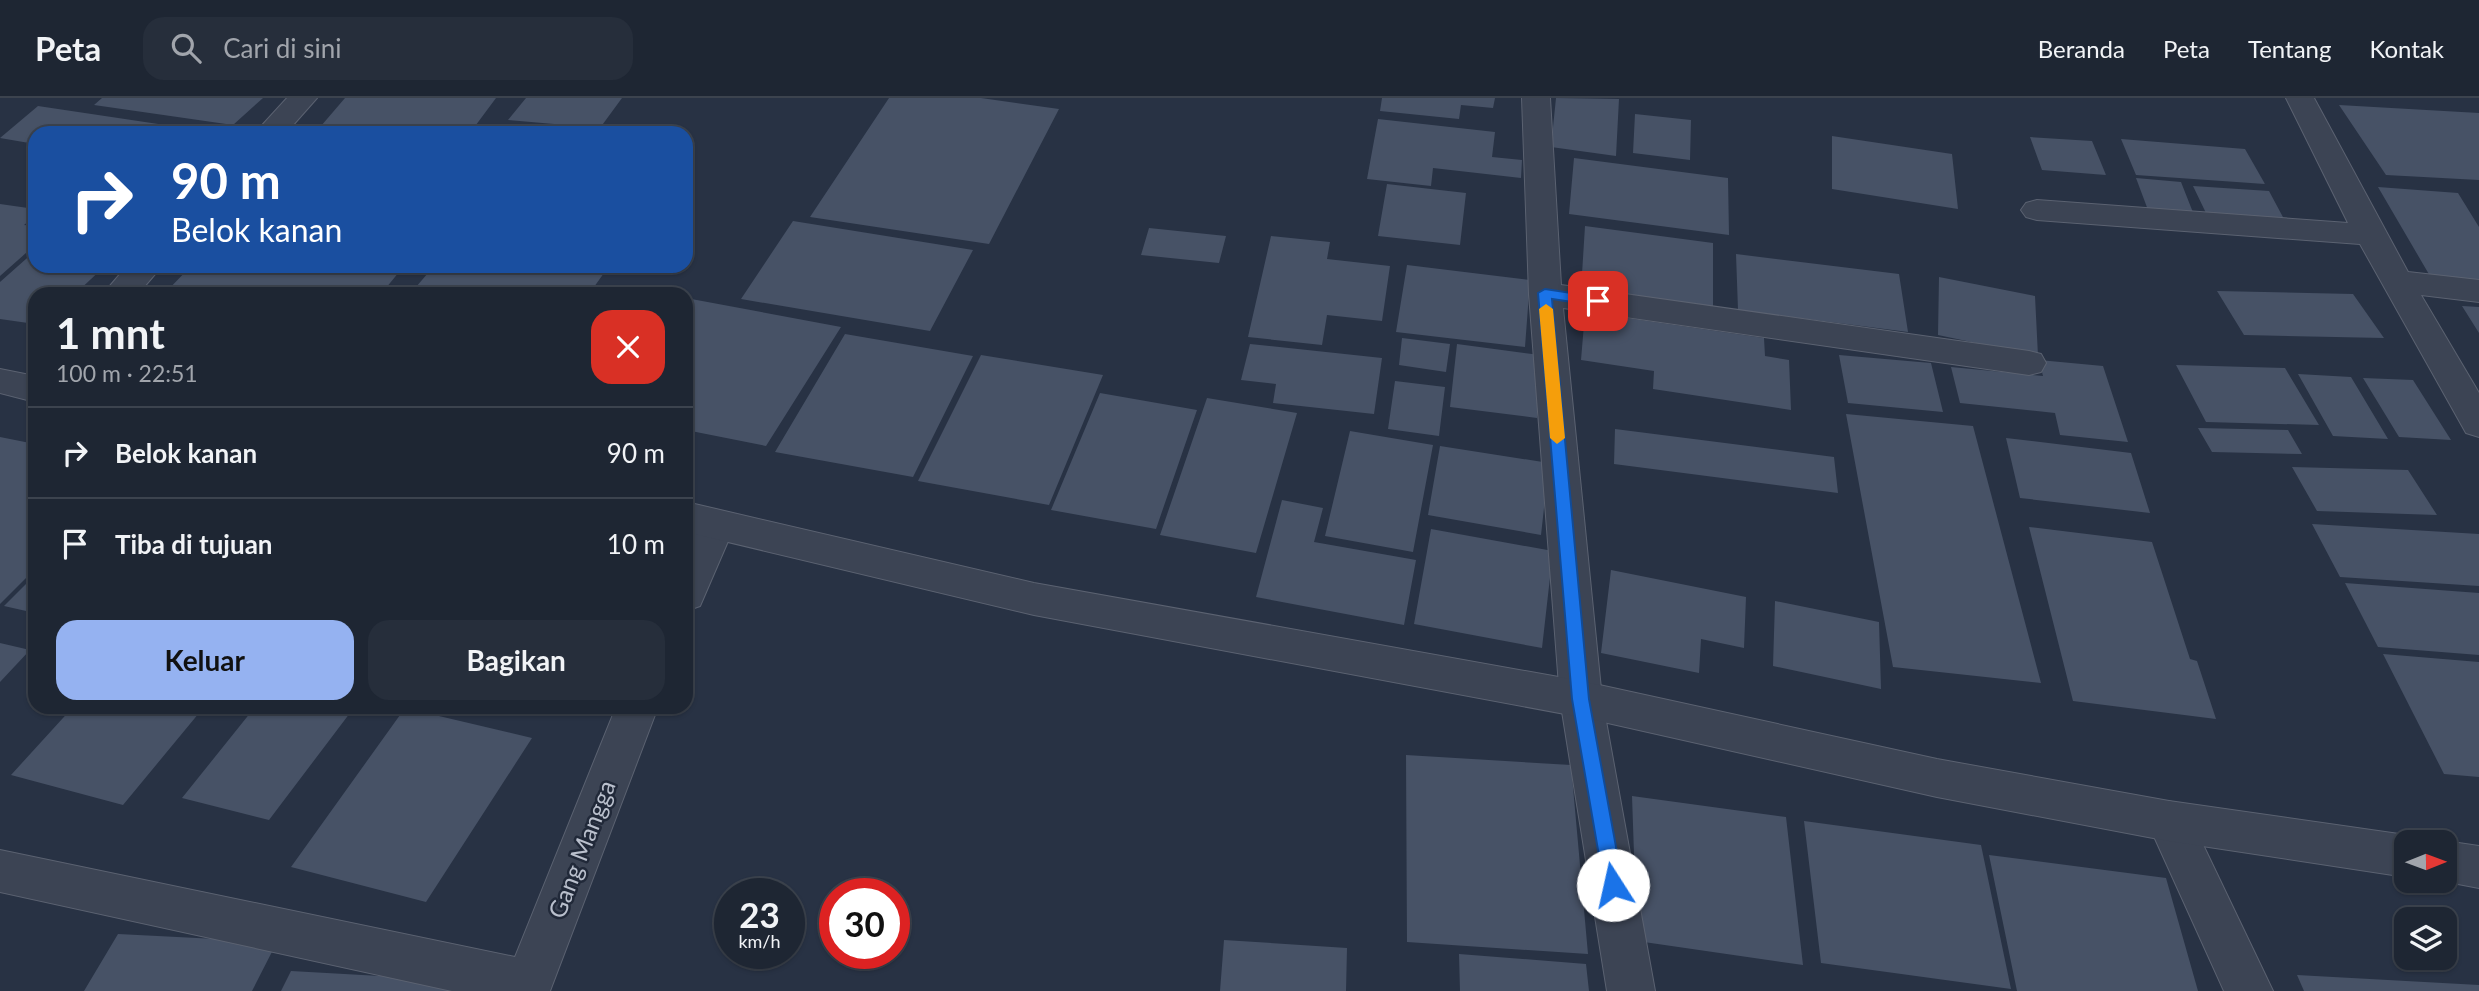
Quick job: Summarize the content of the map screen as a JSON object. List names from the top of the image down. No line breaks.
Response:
{"streets":{"street":["Gang Mangga"]},"north":"right","page":{"header":"Peta","search":"Cari di sini","nav":["Beranda","Peta","Tentang","Kontak"],"turn":["90 m","Belok kanan"],"heading":["1 mnt","100 m · 22:51"],"list":[{"name":"Belok kanan","value":"90 m"},{"name":"Tiba di tujuan","value":"10 m"}],"buttons":["Keluar","Bagikan"],"speed":"23 km/h","limit":"30"}}
